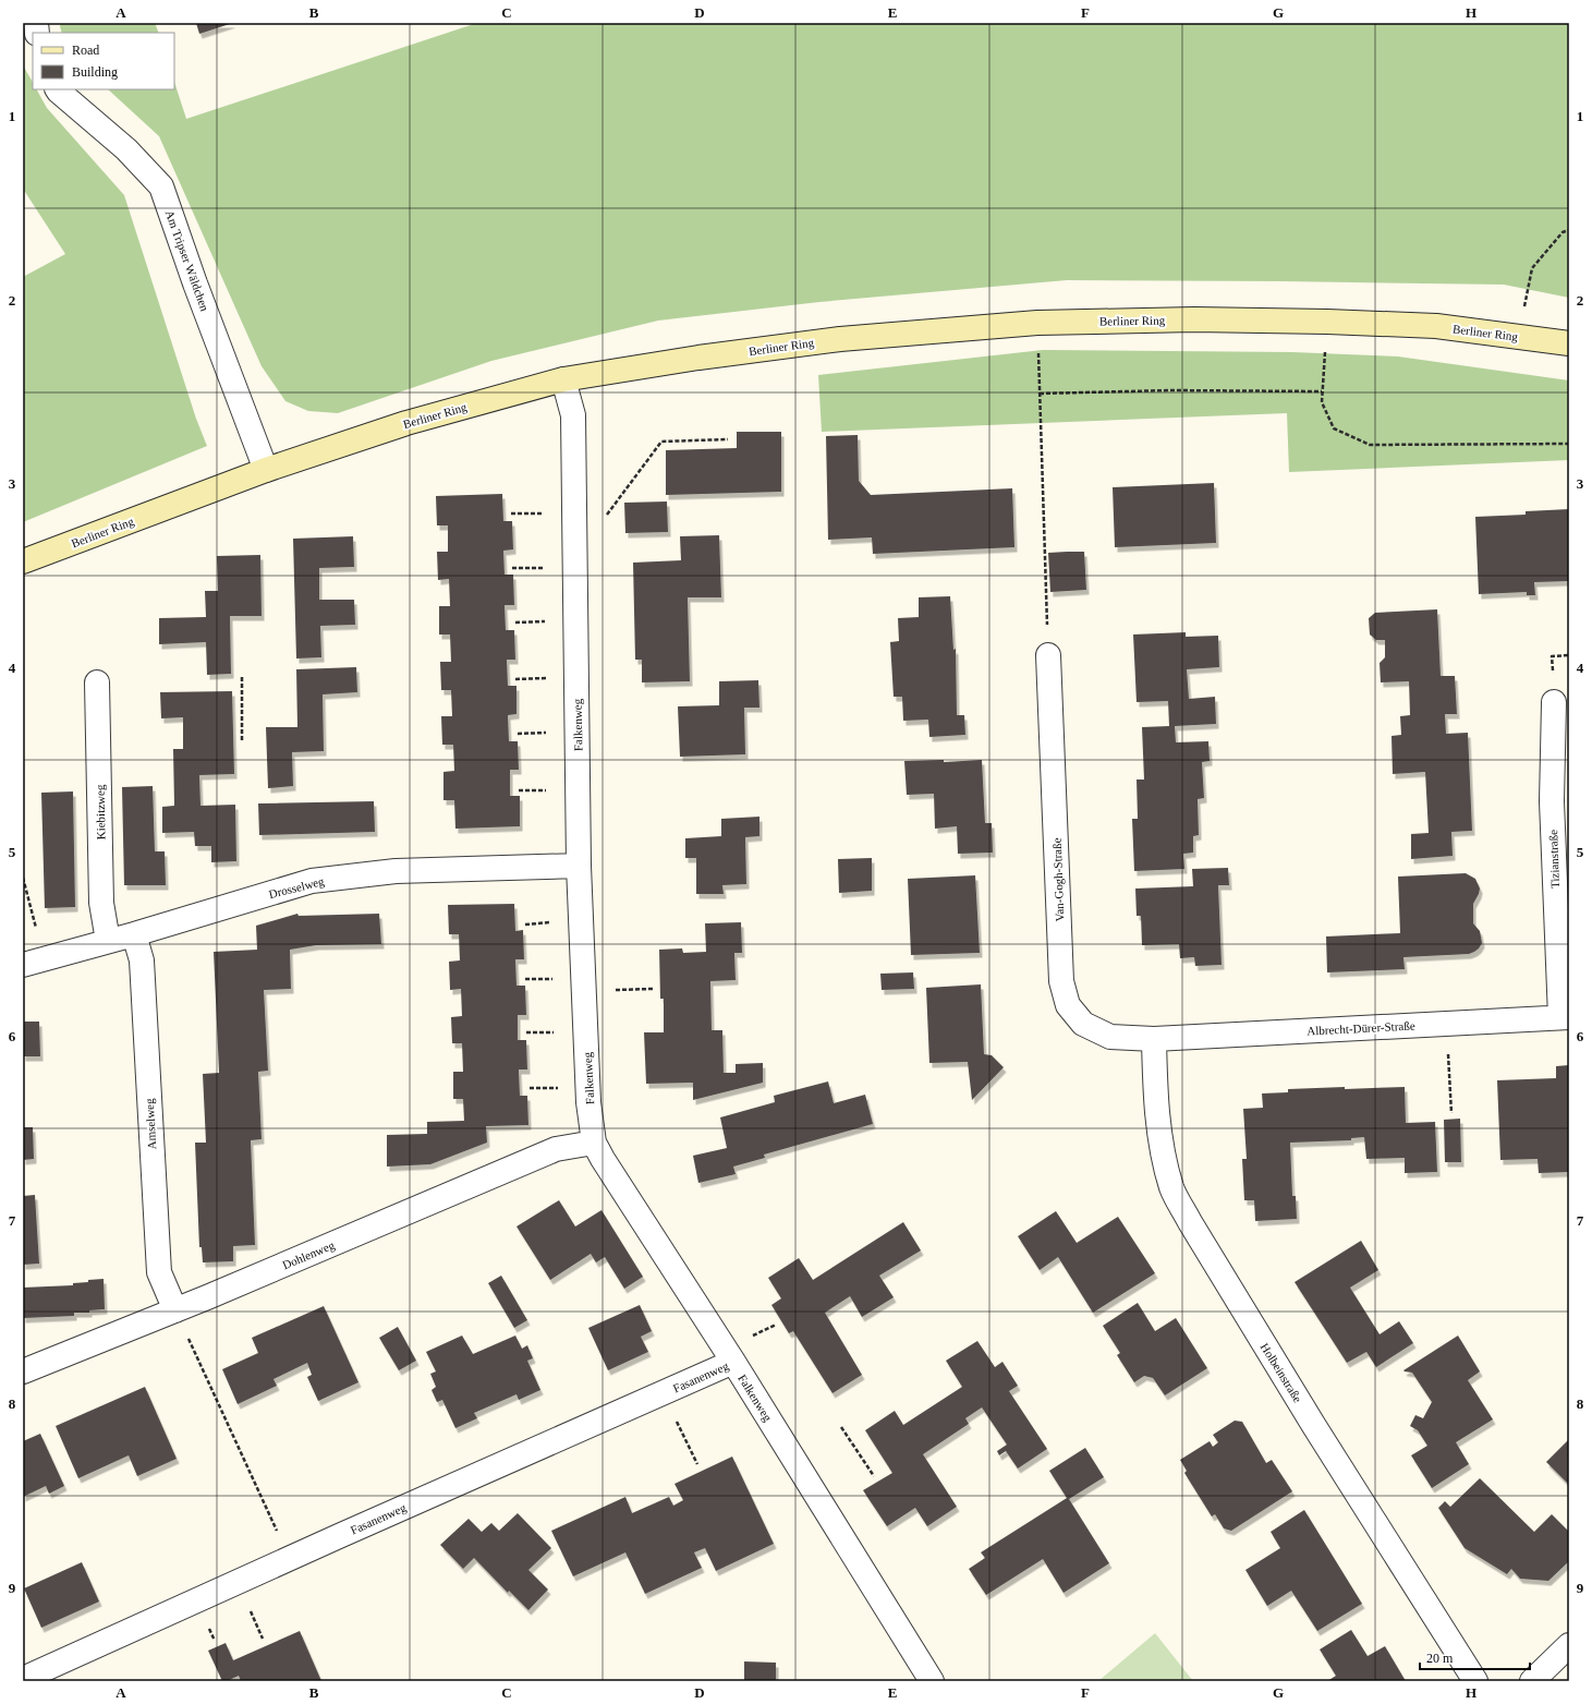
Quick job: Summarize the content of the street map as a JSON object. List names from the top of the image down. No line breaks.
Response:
{"streets":{"main road":["Berliner Ring"],"street":["Am Tripser Wäldchen","Falkenweg","Kiebitzweg","Tizianstraße","Van-Gogh-Straße","Drosselweg","Albrecht-Dürer-Straße","Amselweg","Dohlenweg","Holbeinstraße","Fasanenweg"]},"crossings":[["Am Tripser Wäldchen","Berliner Ring"],["Berliner Ring","Falkenweg"],["Falkenweg","Drosselweg"],["Falkenweg","Dohlenweg"],["Falkenweg","Fasanenweg"],["Kiebitzweg","Drosselweg"],["Tizianstraße","Albrecht-Dürer-Straße"],["Van-Gogh-Straße","Albrecht-Dürer-Straße"],["Van-Gogh-Straße","Holbeinstraße"],["Drosselweg","Amselweg"],["Albrecht-Dürer-Straße","Holbeinstraße"],["Amselweg","Dohlenweg"]],"legend":["Road","Building"],"scale_bar":"20 m","grid":{"columns":["A","B","C","D","E","F","G","H"],"rows":["1","2","3","4","5","6","7","8","9"]}}
